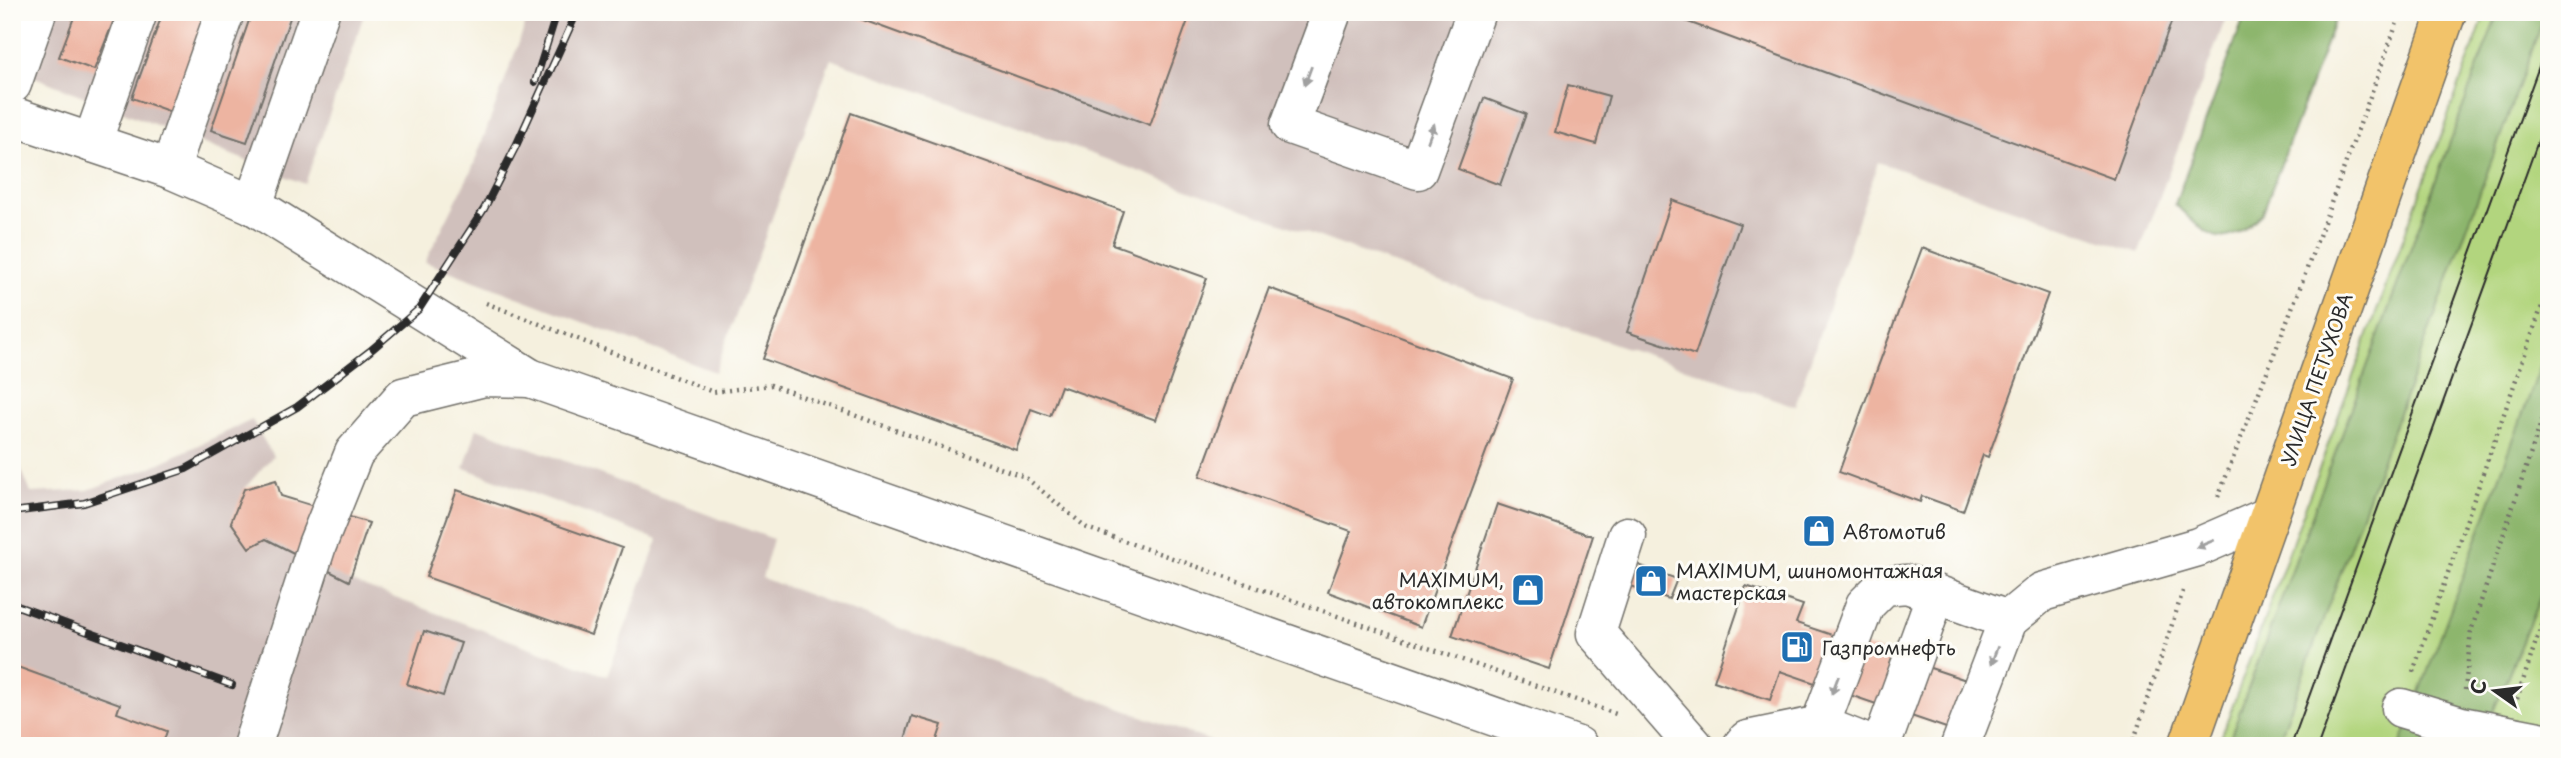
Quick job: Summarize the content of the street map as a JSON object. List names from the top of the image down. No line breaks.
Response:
{"streets":{"highway":["УЛИЦА ПЕТУХОВА"]},"places":{"shop":["Автомотив","MAXIMUM, шиномонтажная мастерская","MAXIMUM, автокомплекс"],"fuel station":["Газпромнефть"]},"north":"left"}
